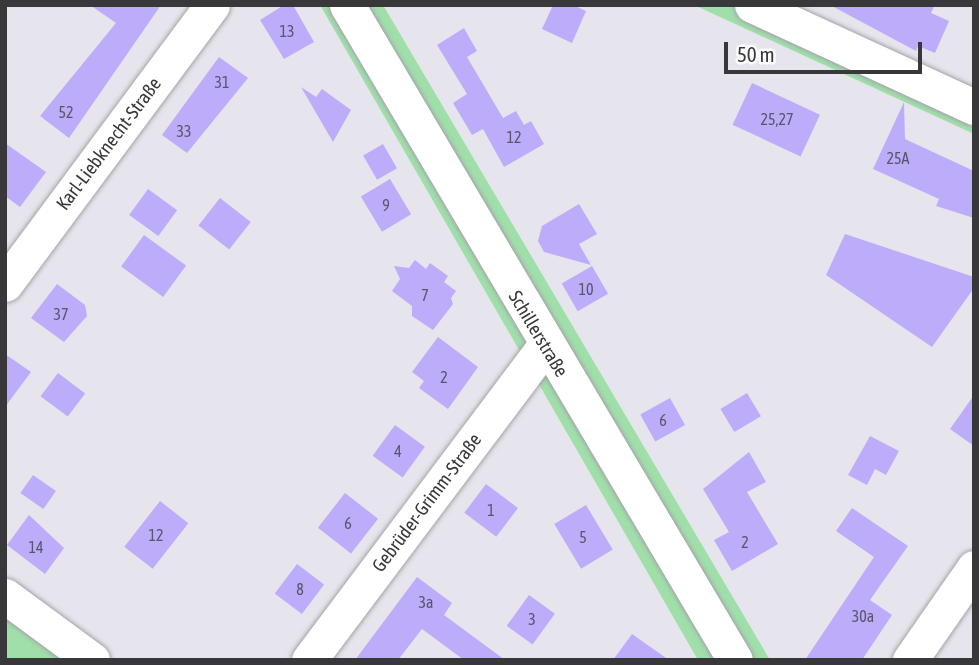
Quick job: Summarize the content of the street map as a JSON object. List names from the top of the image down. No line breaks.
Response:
{"streets":{"street":["Karl-Liebknecht-Straße","Schillerstraße","Gebrüder-Grimm-Straße"]},"crossings":[["Schillerstraße","Gebrüder-Grimm-Straße"]],"house_numbers":["13","31","52","25,27","33","12","25A","9","10","7","37","2","6","4","1","6","12","5","2","14","8","3a","30a","3"],"scale_bar":"50 m"}
